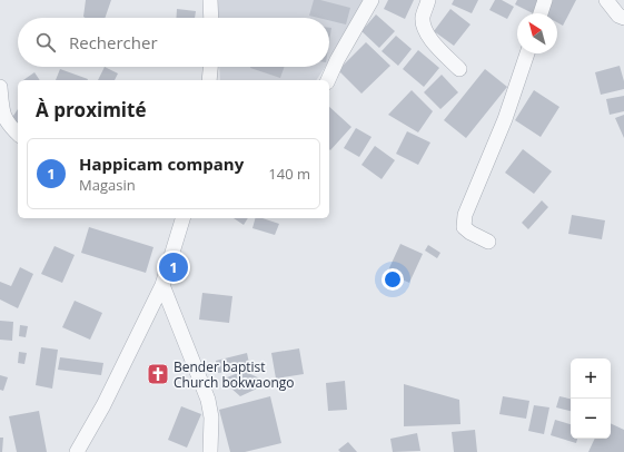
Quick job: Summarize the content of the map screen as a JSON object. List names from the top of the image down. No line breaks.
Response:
{"places":{"church":["Bender baptist Church bokwaongo"]},"north":"top left","page":{"search":"Rechercher","heading":"À proximité","list":[{"mark":"1","name":"Happicam company","note":"Magasin","value":"140 m"}],"pins":"1","map_buttons":["+","−"]}}
